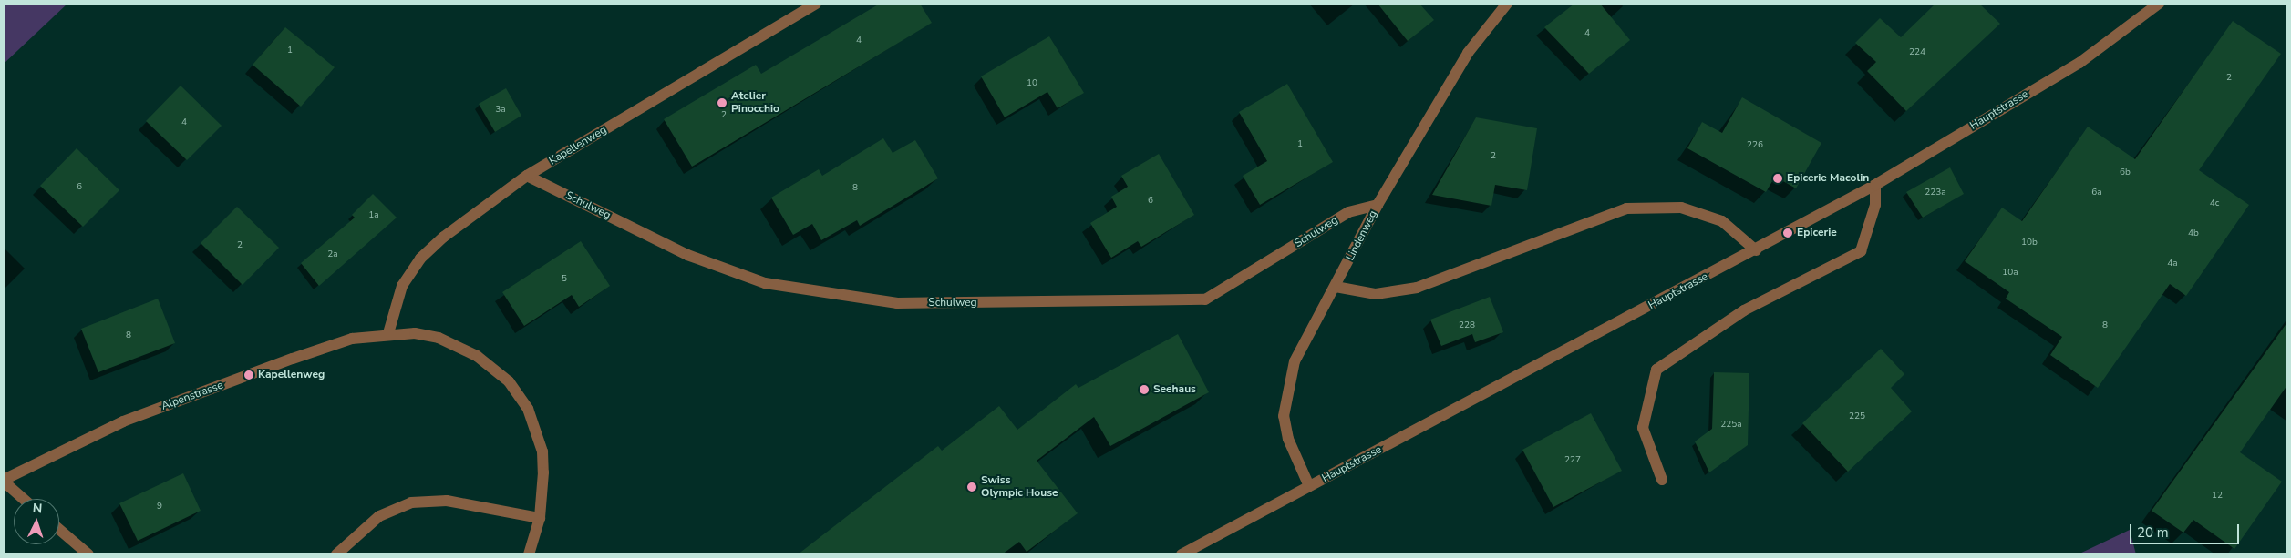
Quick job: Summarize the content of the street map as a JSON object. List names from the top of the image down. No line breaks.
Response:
{"streets":{"street":["Hauptstrasse","Kapellenweg","Schulweg","Lindenweg","Alpenstrasse"]},"crossings":[["Hauptstrasse","Lindenweg"],["Kapellenweg","Schulweg"],["Kapellenweg","Alpenstrasse"],["Schulweg","Lindenweg"]],"places":["Atelier Pinocchio","Epicerie Macolin","Epicerie","Kapellenweg","Seehaus","Swiss Olympic House"],"house_numbers":["4","4","1","224","2","10","3a","2","4","1","226","2","6b","6","8","223a","6a","6","4c","1a","4b","10b","2","2a","4a","10a","5","228","8","8","225","225a","227","12","9"],"scale_bar":"20 m","north":"top"}
